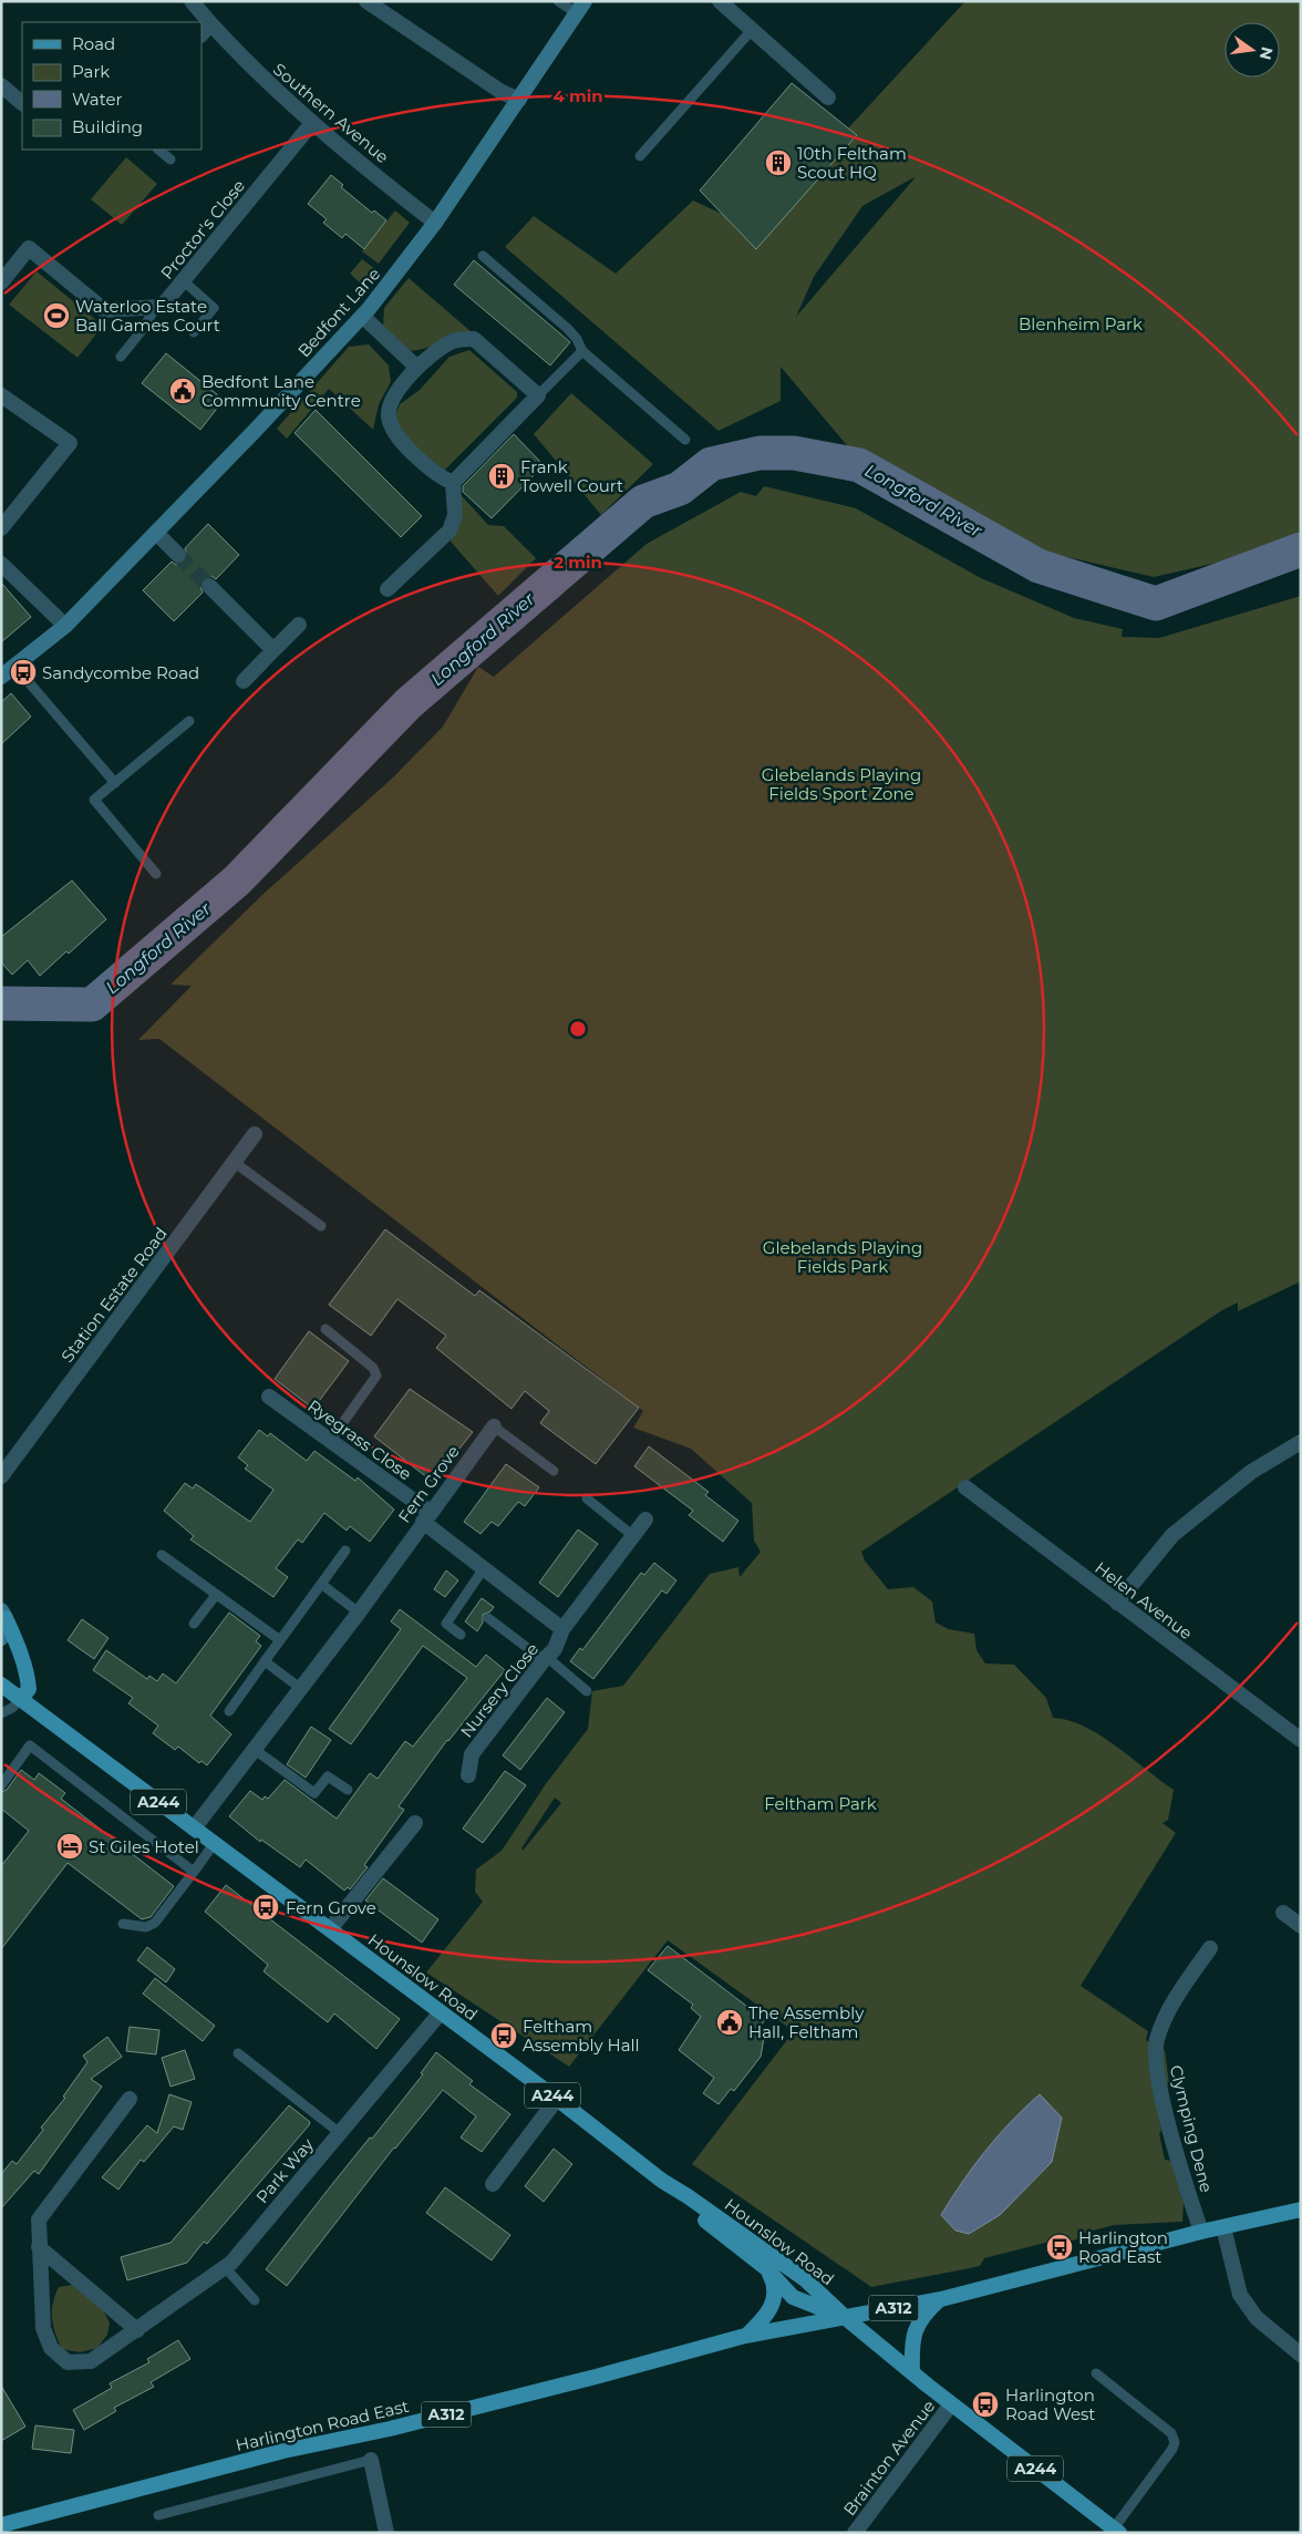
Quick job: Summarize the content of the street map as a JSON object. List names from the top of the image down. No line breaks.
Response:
{"streets":{"main road":["Bedfont Lane","A244","Hounslow Road","A312","Harlington Road East"],"street":["Southern Avenue","Proctor's Close","Station Estate Road","Ryegrass Close","Fern Grove","Helen Avenue","Nursery Close","Clymping Dene","Park Way","Brainton Avenue"]},"crossings":[["Southern Avenue","Proctor's Close"],["Southern Avenue","Bedfont Lane"],["Ryegrass Close","Fern Grove"],["Fern Grove","Hounslow Road"],["Hounslow Road","Park Way"],["Hounslow Road","A312"],["Hounslow Road","Harlington Road East"],["Hounslow Road","Brainton Avenue"],["Clymping Dene","A312"],["A312","Harlington Road East"]],"water":["Longford River"],"parks":["Blenheim Park","Glebelands Playing Fields Sport Zone","Glebelands Playing Fields Park","Feltham Park"],"places":{"building":["10th Feltham Scout HQ","Frank Towell Court"],"sports":["Waterloo Estate Ball Games Court"],"public building":["Bedfont Lane Community Centre","The Assembly Hall, Feltham"],"bus stop":["Sandycombe Road","Fern Grove","Feltham Assembly Hall","Harlington Road East","Harlington Road West"],"hotel":["St Giles Hotel"]},"legend":["Road","Park","Water","Building"],"north":"right","rings":["4 min","2 min"]}
